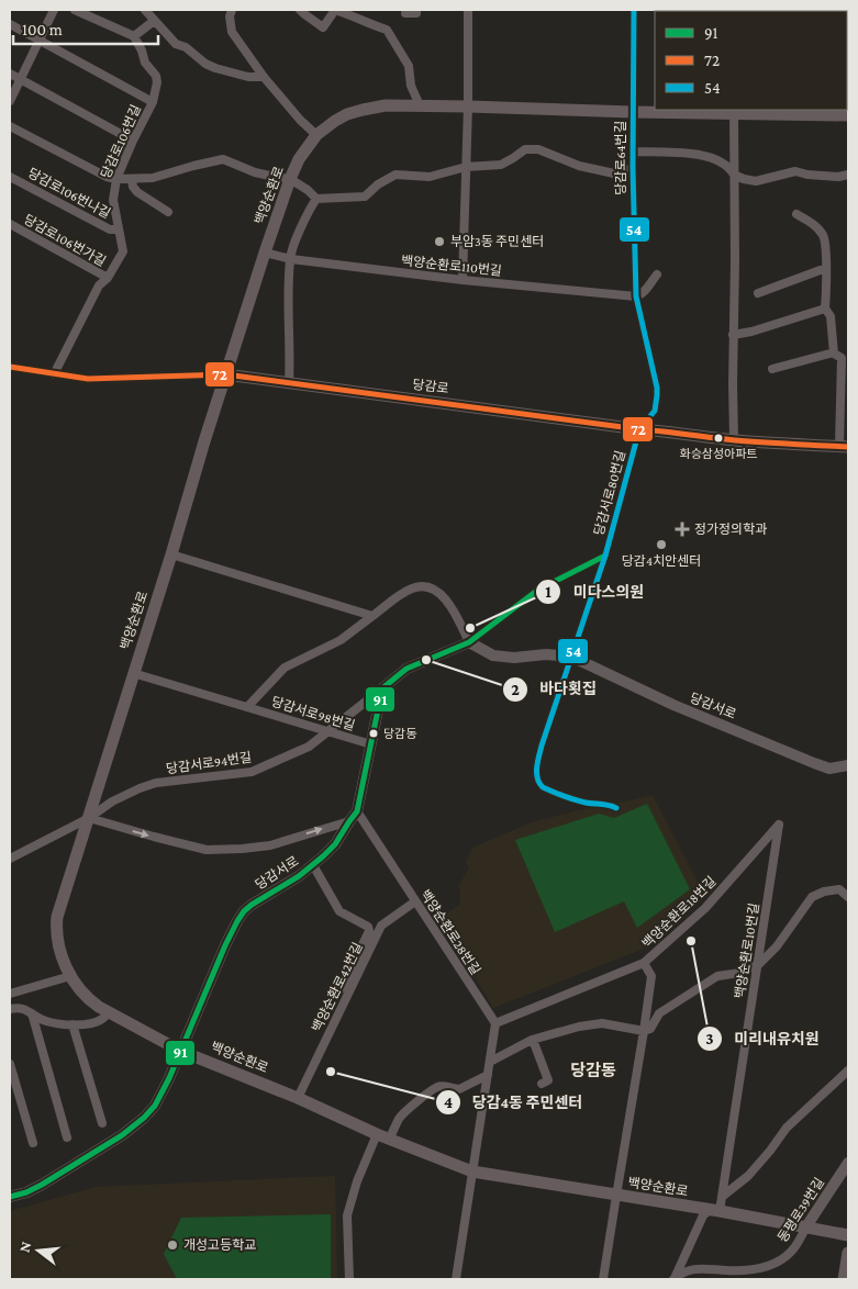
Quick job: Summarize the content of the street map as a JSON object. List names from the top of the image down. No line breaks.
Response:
{"streets":{"main road":["백양순환로","당감로"],"street":["당감로106번길","당감로64번길","당감로106번나길","당감로106번가길","백양순환로110번길","당감서로80번길","당감서로","당감서로98번길","당감서로94번길","백양순환로18번길","백양순환로28번길","백양순환로10번길","백양순환로42번길","동평로39번길"]},"crossings":[["당감로106번길","당감로106번나길"],["당감로106번길","당감로106번가길"],["당감로106번길","당감로"],["당감로64번길","백양순환로"],["당감로64번길","백양순환로110번길"],["당감로64번길","당감로"],["당감로64번길","당감서로80번길"],["백양순환로","백양순환로110번길"],["백양순환로","당감로"],["백양순환로","당감서로"],["백양순환로","당감서로98번길"],["백양순환로","당감서로94번길"],["백양순환로","백양순환로18번길"],["백양순환로","백양순환로10번길"],["백양순환로","백양순환로42번길"],["백양순환로","동평로39번길"],["당감로","당감서로80번길"],["당감서로80번길","당감서로"],["당감서로","당감서로98번길"],["당감서로","당감서로94번길"],["당감서로","백양순환로28번길"],["당감서로98번길","당감서로94번길"],["백양순환로18번길","백양순환로10번길"],["백양순환로28번길","백양순환로42번길"]],"districts":["당감동"],"places":{"other":["부암3동 주민센터","화승삼성아파트","당감4치안센터","미다스의원","바다횟집","당감동","미리내유치원","당감4동 주민센터","개성고등학교"],"health":["정가정의학과"]},"lines":["transit line 54","transit line 72","transit line 91"],"legend":["91","72","54"],"scale_bar":"100 m","north":"left"}
